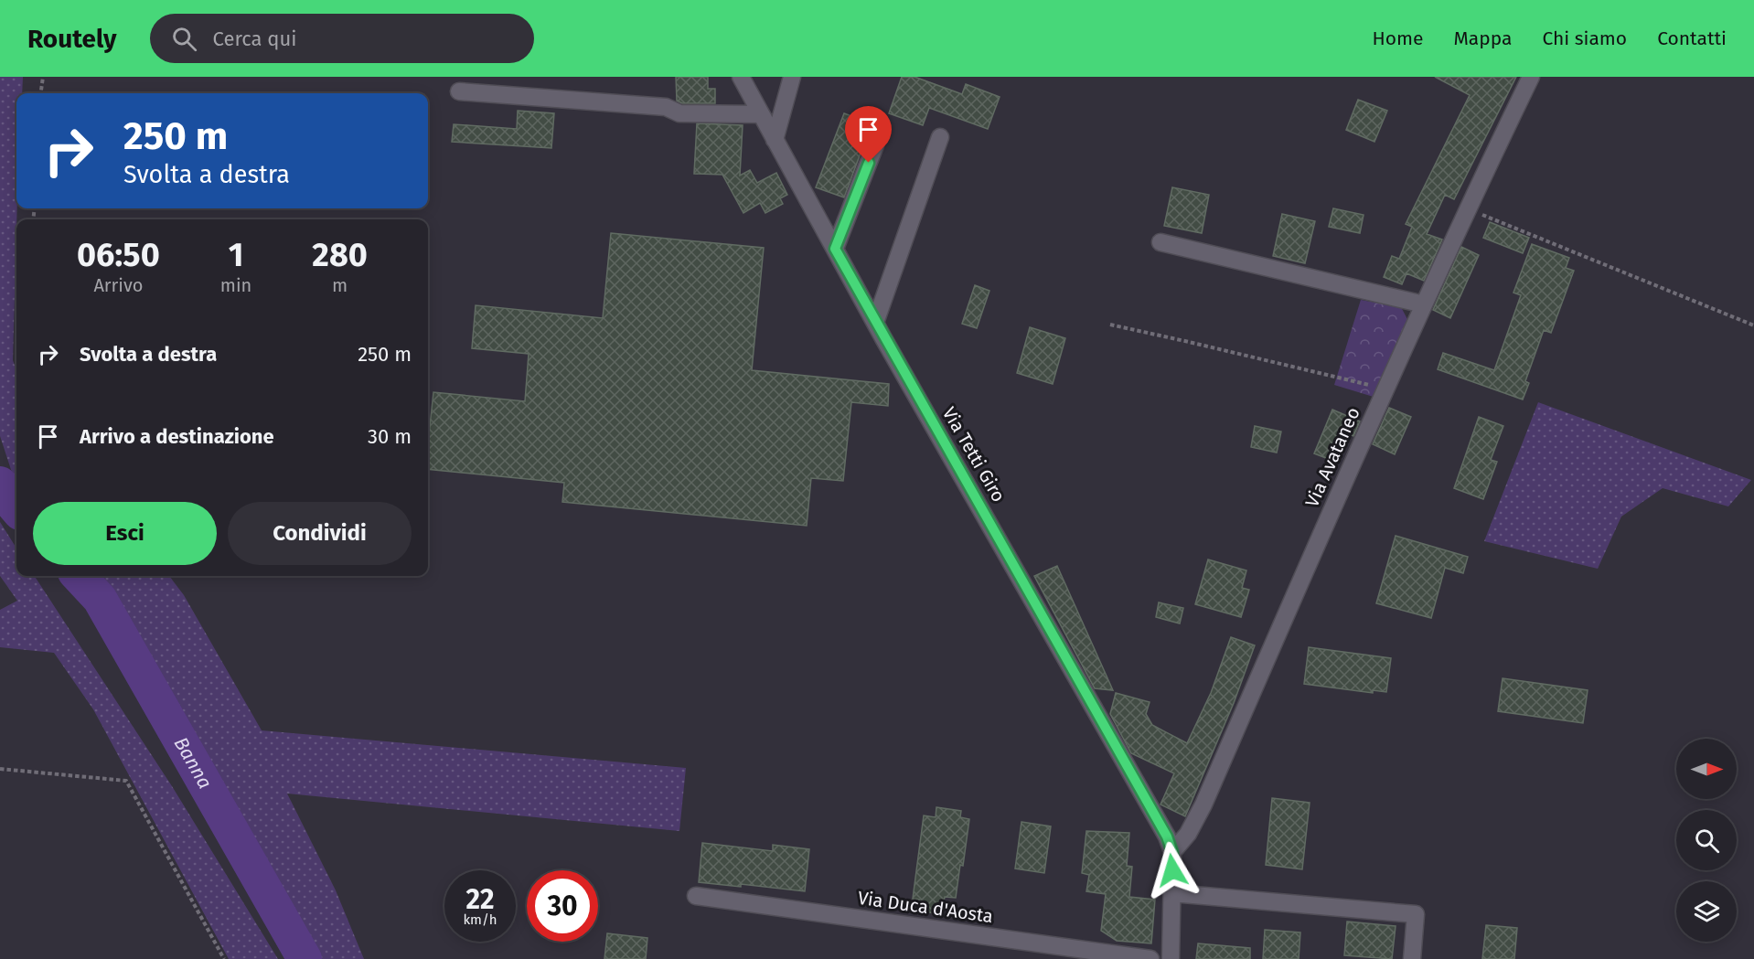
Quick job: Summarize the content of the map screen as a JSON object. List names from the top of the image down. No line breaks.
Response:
{"streets":{"street":["Via Tetti Giro","Via Avataneo","Via Duca d'Aosta"]},"crossings":[["Via Tetti Giro","Via Avataneo"]],"water":["Banna"],"north":"right","page":{"header":"Routely","search":"Cerca qui","nav":["Home","Mappa","Chi siamo","Contatti"],"turn":["250 m","Svolta a destra"],"eta":["06:50","Arrivo","1","min","280","m"],"list":[{"name":"Svolta a destra","value":"250 m"},{"name":"Arrivo a destinazione","value":"30 m"}],"buttons":["Esci","Condividi"],"speed":"22 km/h","limit":"30"}}
